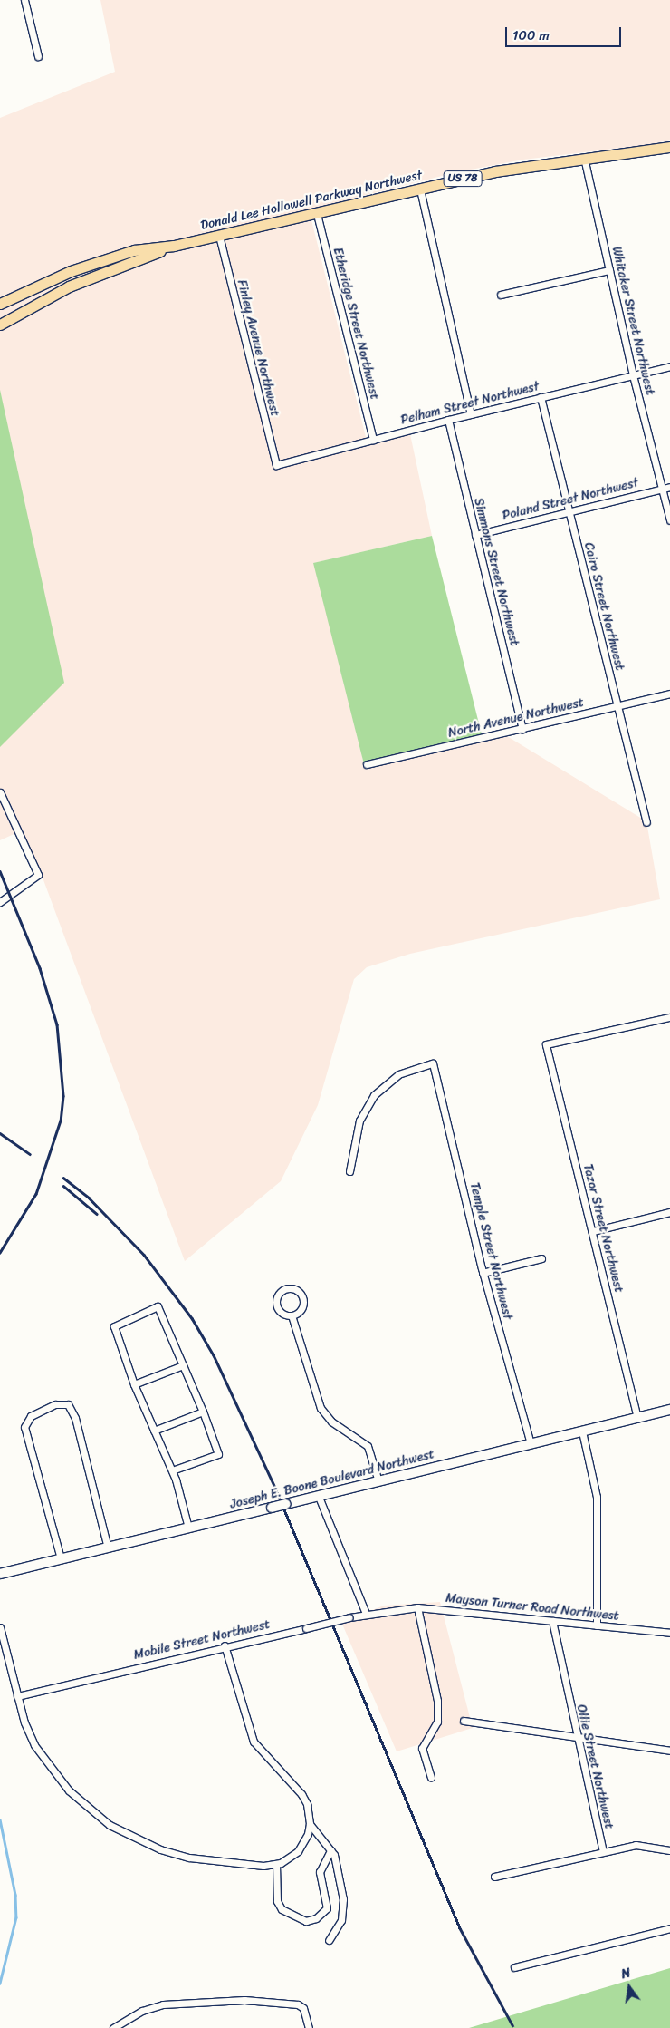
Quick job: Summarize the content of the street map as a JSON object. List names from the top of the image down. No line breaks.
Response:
{"streets":{"main road":["US 78","Donald Lee Hollowell Parkway Northwest","Joseph E. Boone Boulevard Northwest"],"street":["Whitaker Street Northwest","Etheridge Street Northwest","Finley Avenue Northwest","Pelham Street Northwest","Poland Street Northwest","Simmons Street Northwest","Cairo Street Northwest","North Avenue Northwest","Tazor Street Northwest","Temple Street Northwest","Mayson Turner Road Northwest","Mobile Street Northwest","Ollie Street Northwest"]},"crossings":[["Donald Lee Hollowell Parkway Northwest","Whitaker Street Northwest"],["Donald Lee Hollowell Parkway Northwest","Etheridge Street Northwest"],["Donald Lee Hollowell Parkway Northwest","Finley Avenue Northwest"],["Whitaker Street Northwest","Pelham Street Northwest"],["Whitaker Street Northwest","Poland Street Northwest"],["Etheridge Street Northwest","Pelham Street Northwest"],["Finley Avenue Northwest","Pelham Street Northwest"],["Pelham Street Northwest","Simmons Street Northwest"],["Pelham Street Northwest","Cairo Street Northwest"],["Poland Street Northwest","Simmons Street Northwest"],["Poland Street Northwest","Cairo Street Northwest"],["Simmons Street Northwest","North Avenue Northwest"],["Cairo Street Northwest","North Avenue Northwest"],["Tazor Street Northwest","Joseph E. Boone Boulevard Northwest"],["Temple Street Northwest","Joseph E. Boone Boulevard Northwest"],["Mayson Turner Road Northwest","Mobile Street Northwest"],["Mayson Turner Road Northwest","Ollie Street Northwest"]],"scale_bar":"100 m","north":"top"}
